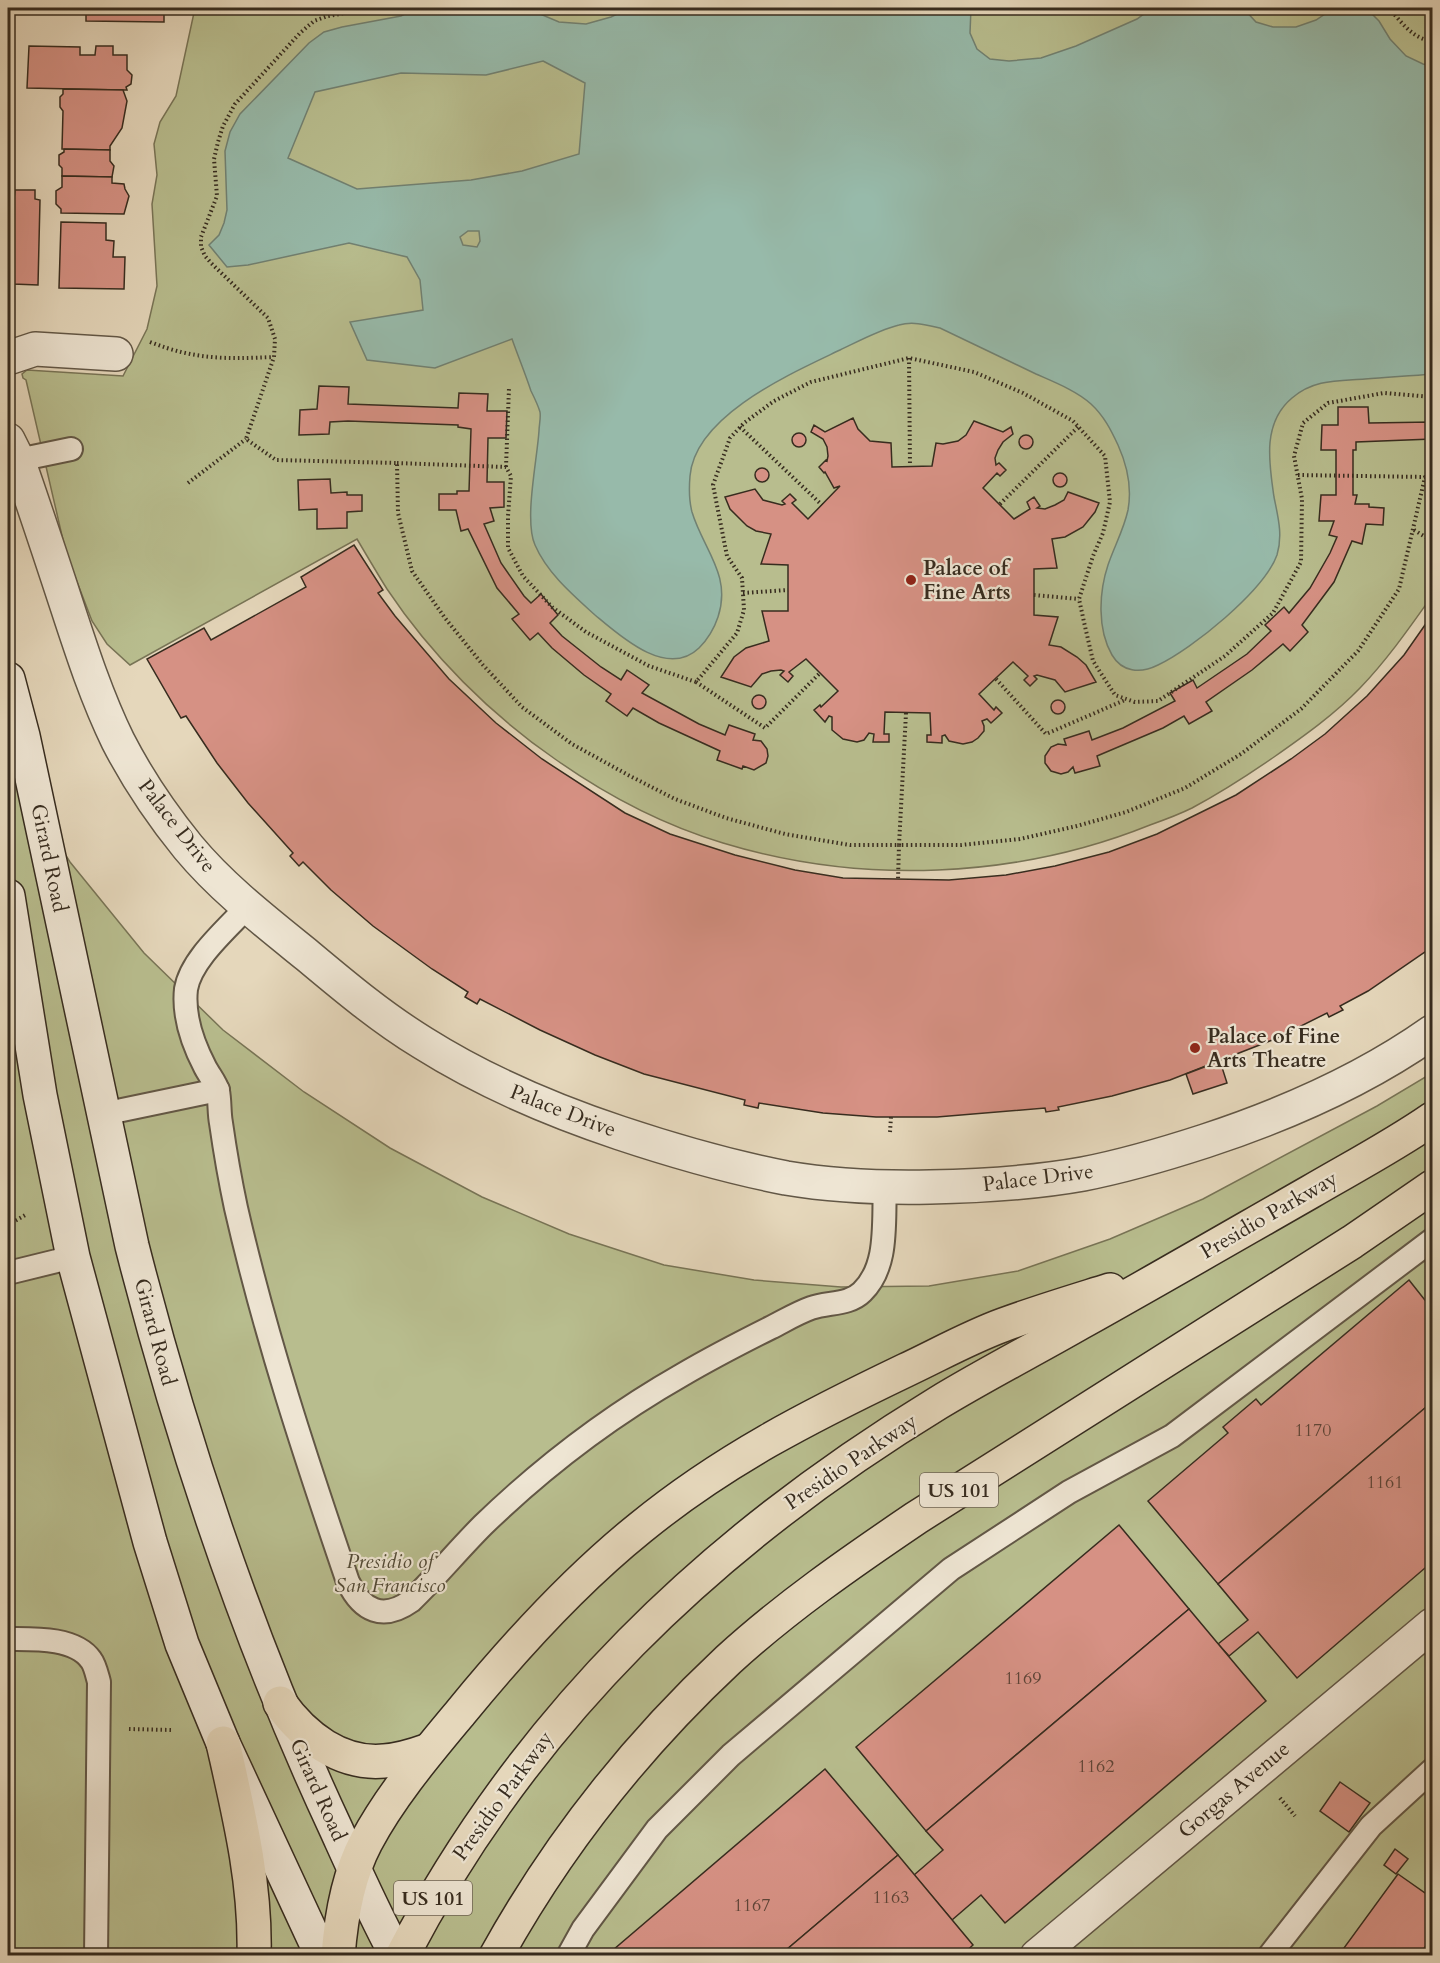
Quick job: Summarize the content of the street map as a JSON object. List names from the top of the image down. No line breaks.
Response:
{"streets":{"highway":["Presidio Parkway","US 101"],"street":["Palace Drive","Girard Road","Gorgas Avenue"]},"parks":["Presidio of San Francisco"],"places":["Palace of Fine Arts","Palace of Fine Arts Theatre"],"house_numbers":["1170","1161","1169","1162","1163","1167"]}
